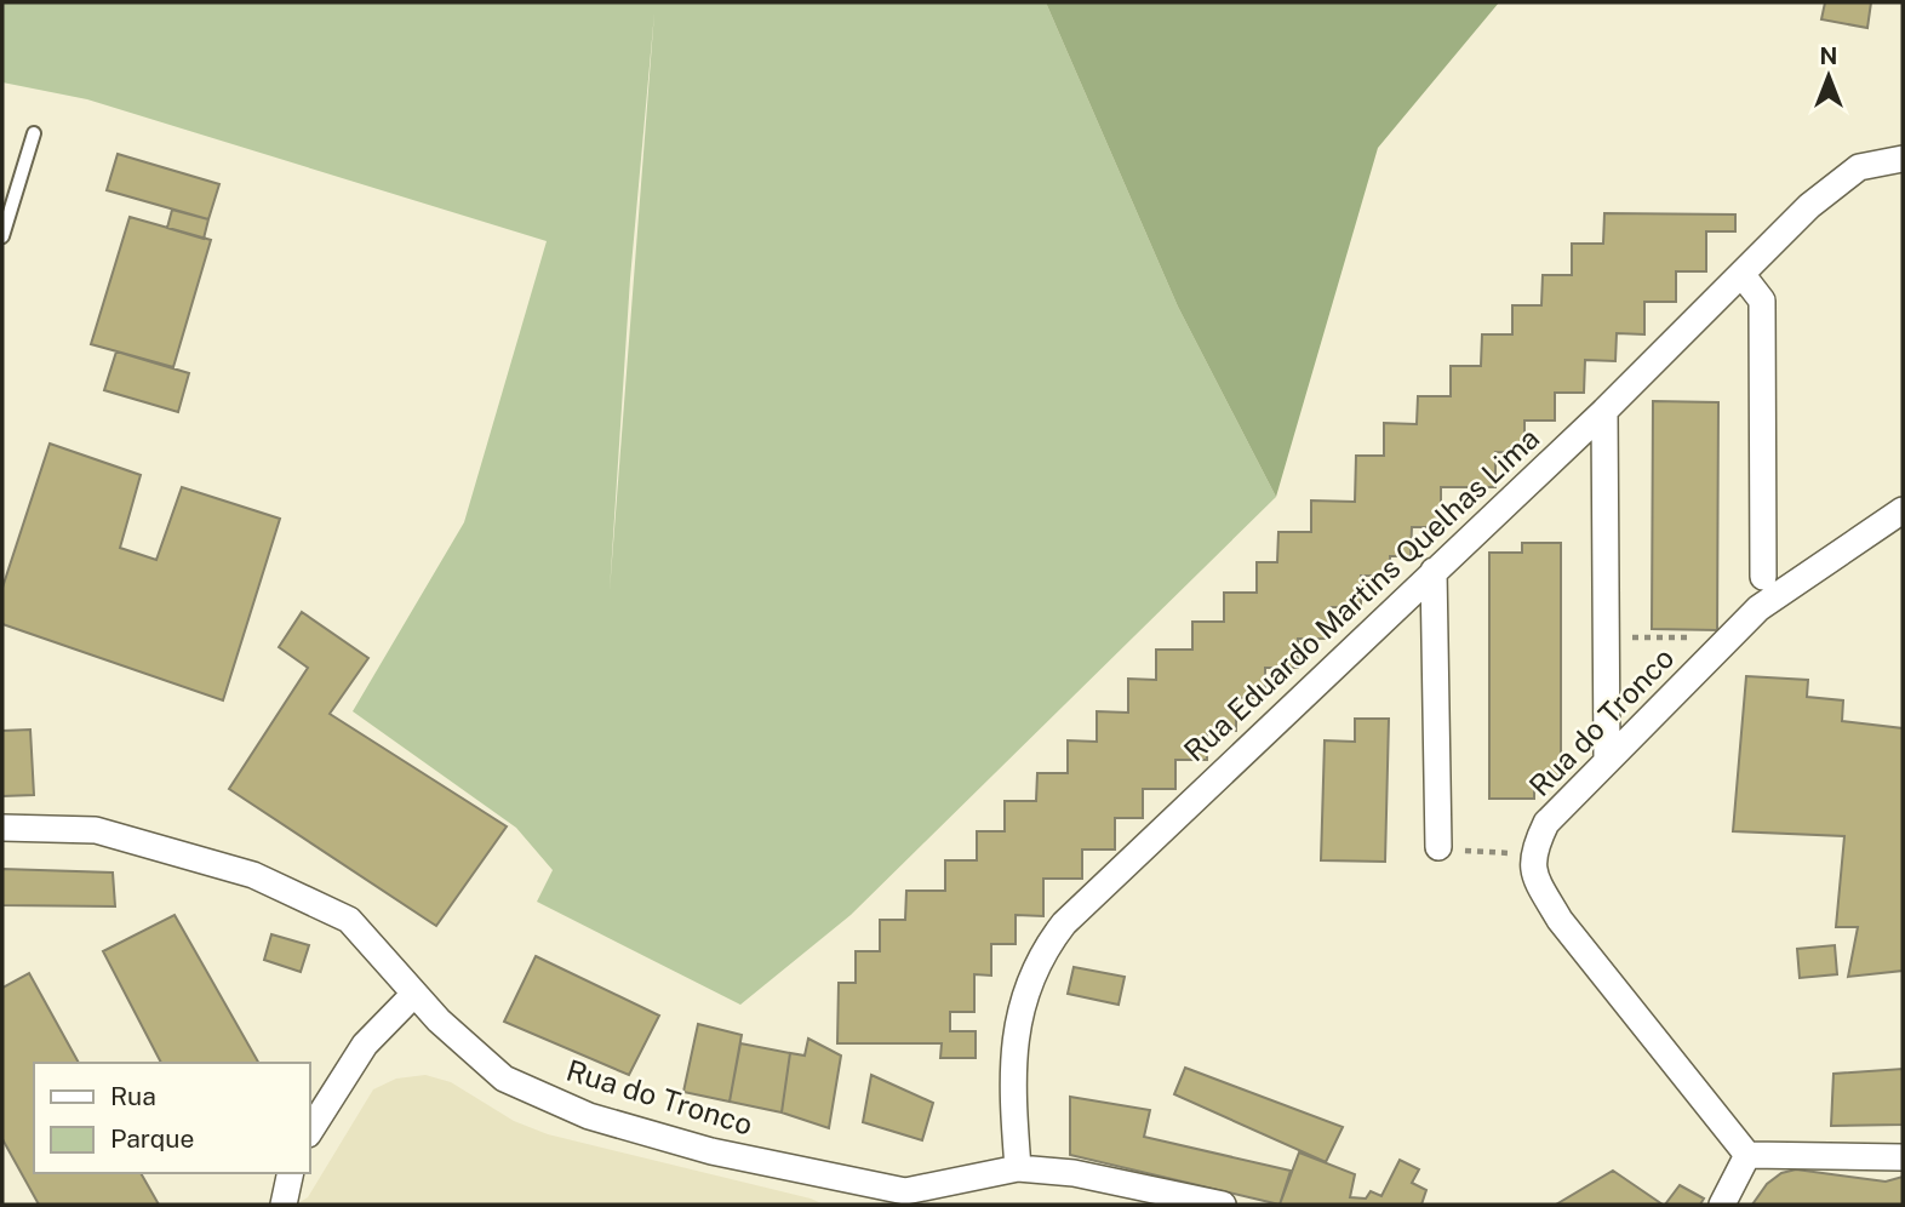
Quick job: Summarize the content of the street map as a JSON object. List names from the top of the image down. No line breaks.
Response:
{"streets":{"street":["Rua Eduardo Martins Quelhas Lima","Rua do Tronco"]},"crossings":[["Rua Eduardo Martins Quelhas Lima","Rua do Tronco"]],"legend":["Rua","Parque"],"north":"top"}
